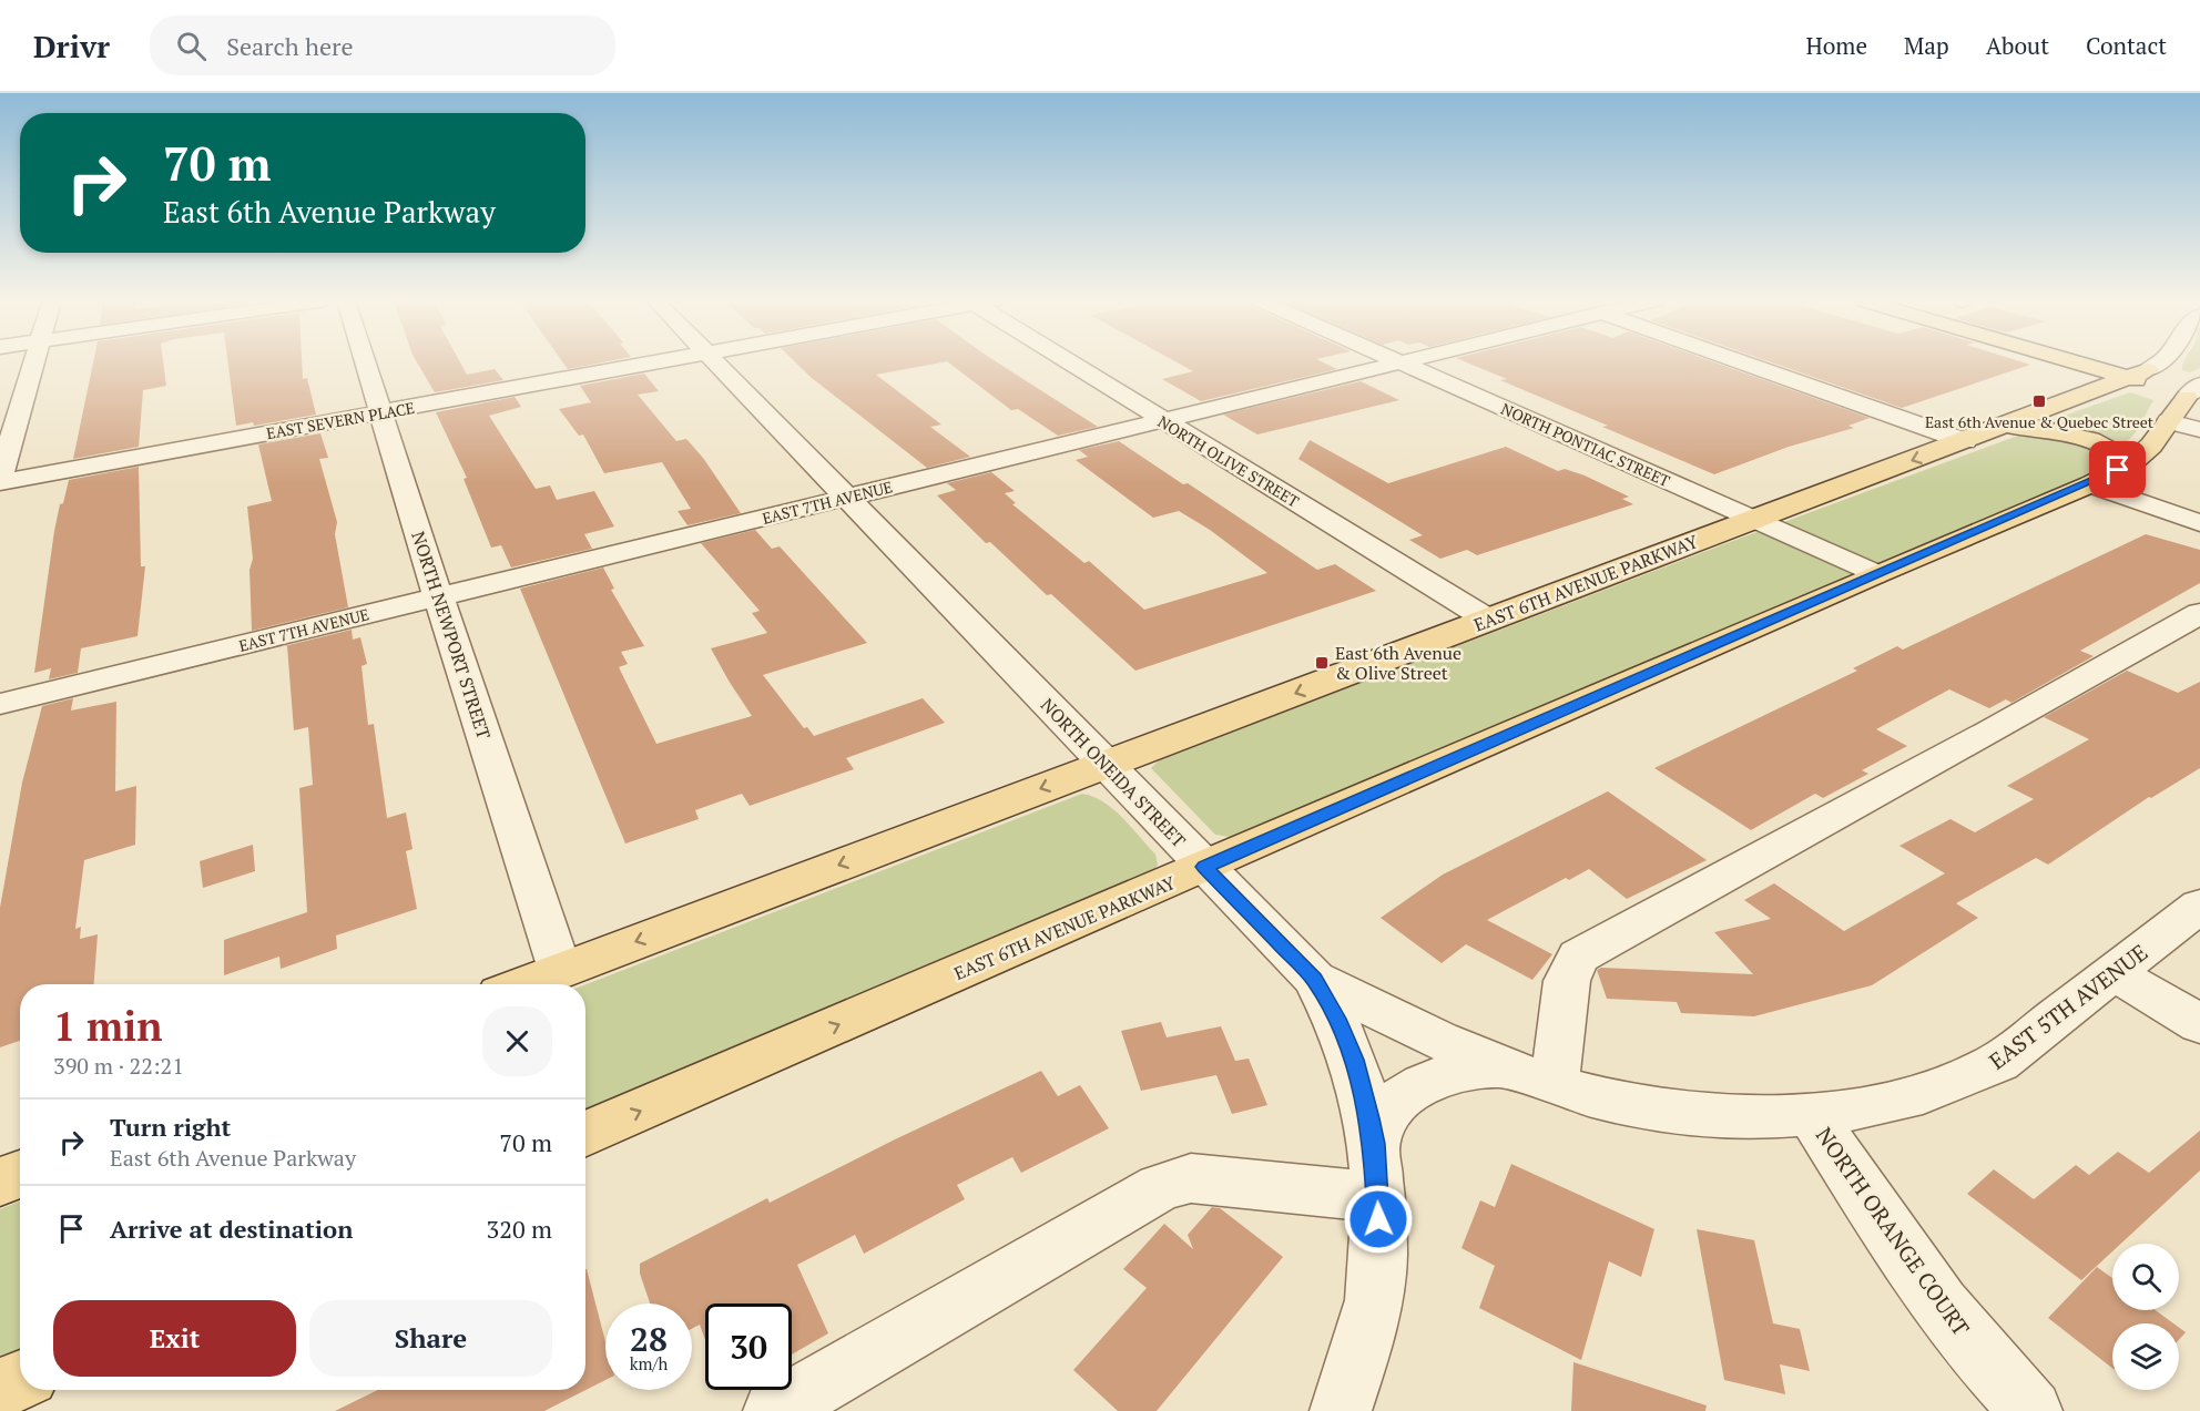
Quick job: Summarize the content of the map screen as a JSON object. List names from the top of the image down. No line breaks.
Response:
{"streets":{"main road":["EAST 6TH AVENUE PARKWAY"],"street":["EAST SEVERN PLACE","NORTH PONTIAC STREET","NORTH OLIVE STREET","EAST 7TH AVENUE","NORTH NEWPORT STREET","NORTH ONEIDA STREET","EAST 5TH AVENUE","NORTH ORANGE COURT"]},"crossings":[["EAST SEVERN PLACE","NORTH NEWPORT STREET"],["NORTH PONTIAC STREET","EAST 7TH AVENUE"],["NORTH PONTIAC STREET","EAST 6TH AVENUE PARKWAY"],["NORTH OLIVE STREET","EAST 7TH AVENUE"],["NORTH OLIVE STREET","EAST 6TH AVENUE PARKWAY"],["EAST 7TH AVENUE","NORTH NEWPORT STREET"],["EAST 7TH AVENUE","NORTH ONEIDA STREET"],["EAST 6TH AVENUE PARKWAY","NORTH NEWPORT STREET"],["EAST 6TH AVENUE PARKWAY","NORTH ONEIDA STREET"],["NORTH ONEIDA STREET","NORTH ORANGE COURT"],["EAST 5TH AVENUE","NORTH ORANGE COURT"]],"places":{"transit":["East 6th Avenue & Quebec Street","East 6th Avenue & Olive Street"]},"page":{"header":"Drivr","search":"Search here","nav":["Home","Map","About","Contact"],"turn":["70 m","East 6th Avenue Parkway"],"heading":["1 min","390 m · 22:21"],"list":[{"name":"Turn right","note":"East 6th Avenue Parkway","value":"70 m"},{"name":"Arrive at destination","value":"320 m"}],"buttons":["Exit","Share"],"speed":"28 km/h","limit":"30"}}
